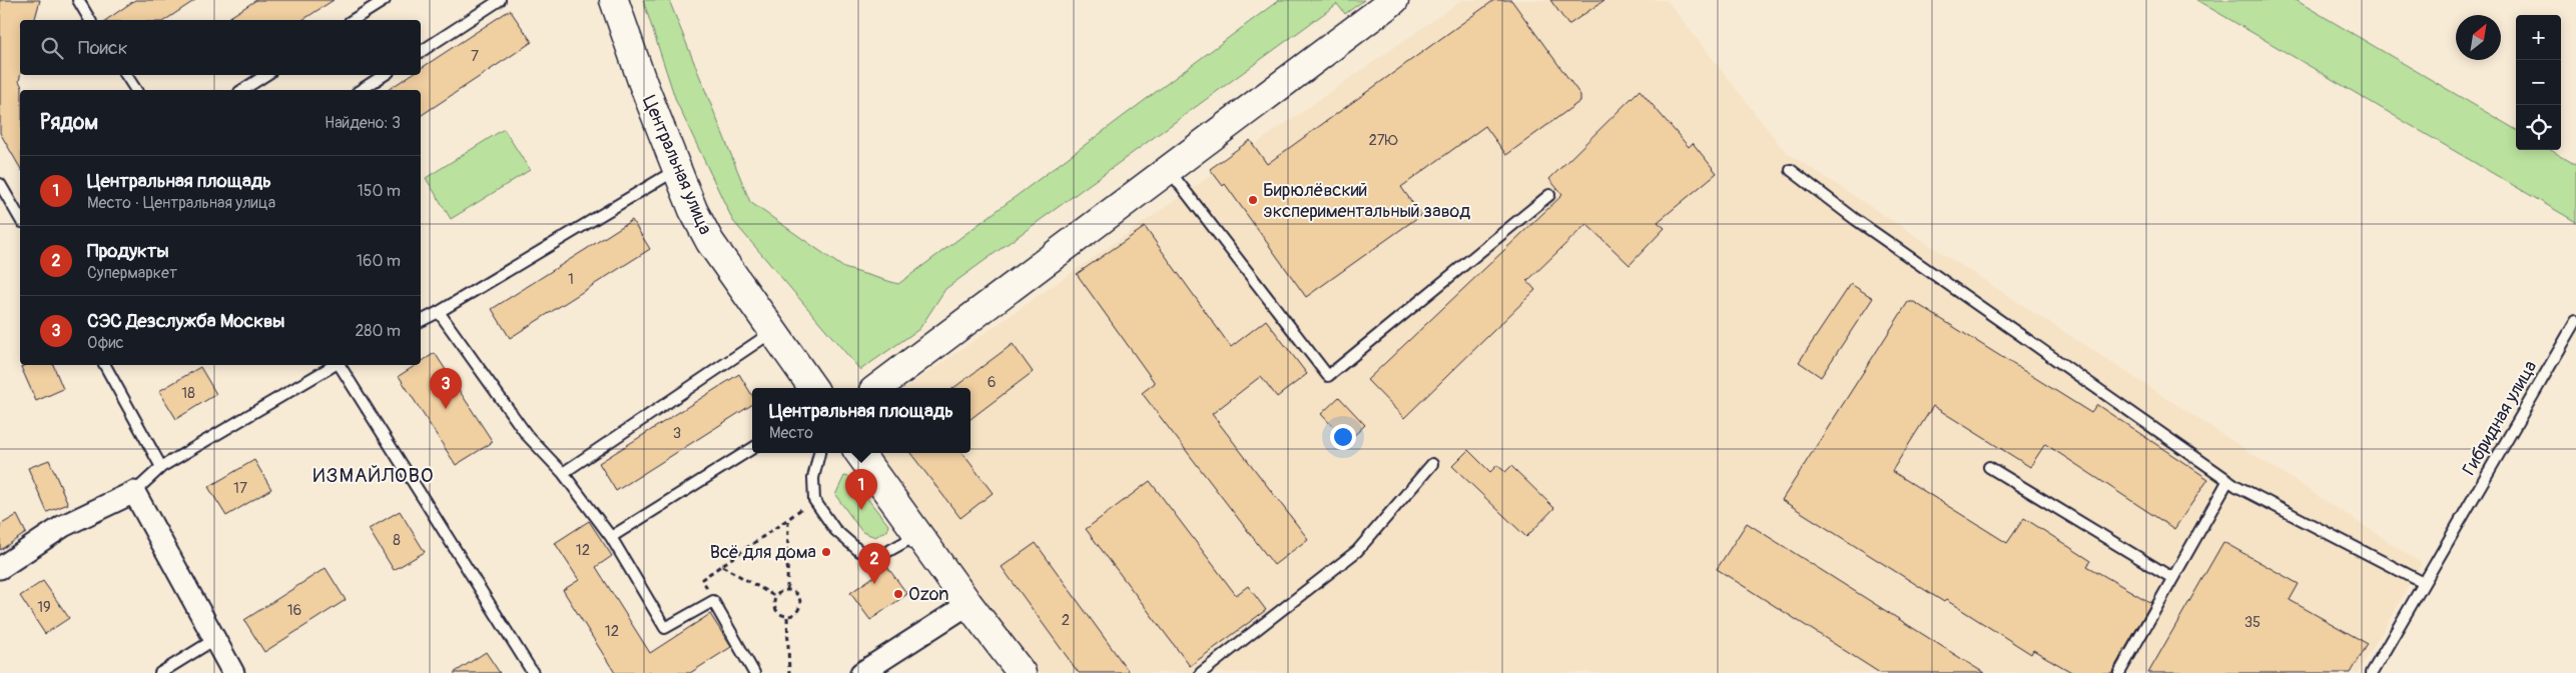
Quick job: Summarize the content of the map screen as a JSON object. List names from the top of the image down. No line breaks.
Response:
{"streets":{"street":["Центральная улица"],"lane":["Гибридная улица"]},"districts":["ИЗМАЙЛОВО"],"places":["Бирюлёвский экспериментальный завод","Всё для дома","Ozon"],"house_numbers":["7","27Ю","1","6","18","3","17","8","12","19","16","2","35","12"],"north":"top right","page":{"map_buttons":["+","−"],"search":"Поиск","heading":["Рядом","Найдено: 3"],"list":[{"mark":"1","name":"Центральная площадь","note":"Место · Центральная улица","value":"150 m"},{"mark":"2","name":"Продукты","note":"Супермаркет","value":"160 m"},{"mark":"3","name":"СЭС Дезслужба Москвы","note":"Офис","value":"280 m"}],"pins":["3","1","2"],"popup":["Центральная площадь","Место"]}}
